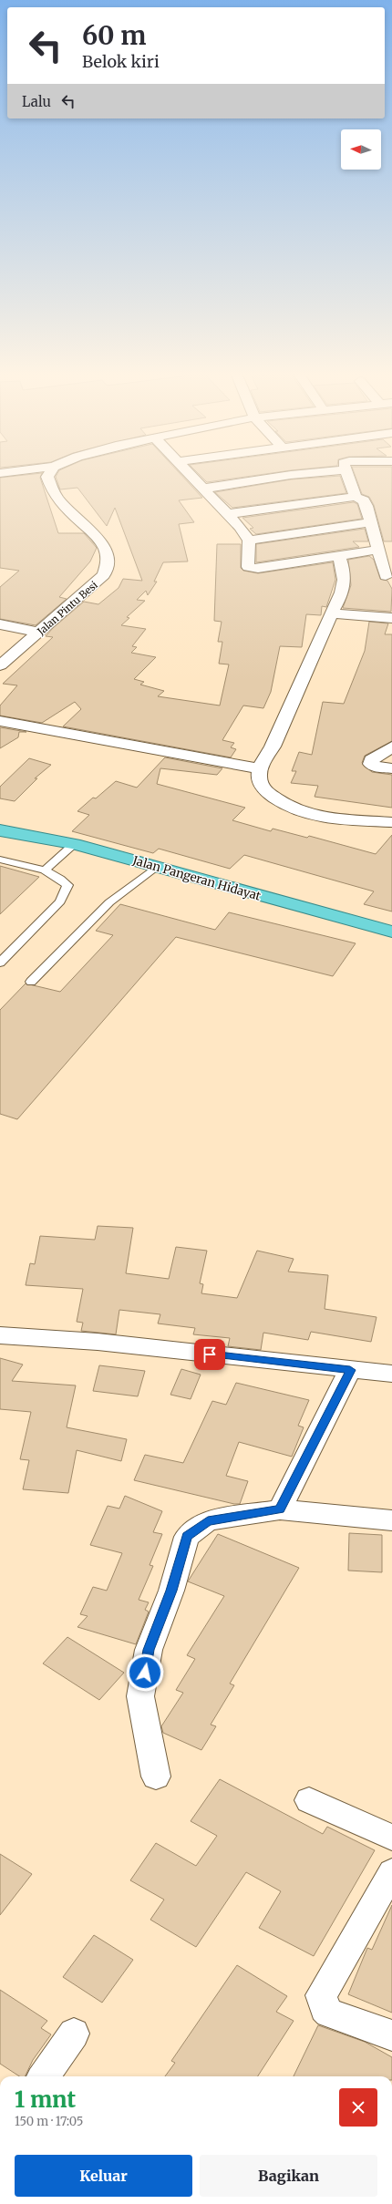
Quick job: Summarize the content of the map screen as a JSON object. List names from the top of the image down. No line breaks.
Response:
{"streets":{"highway":["Jalan Pangeran Hidayat"],"street":["Jalan Pintu Besi"]},"north":"left","page":{"turn":["60 m","Belok kiri"],"then":"Lalu","heading":["1 mnt","150 m · 17:05"],"buttons":["Keluar","Bagikan"]}}
